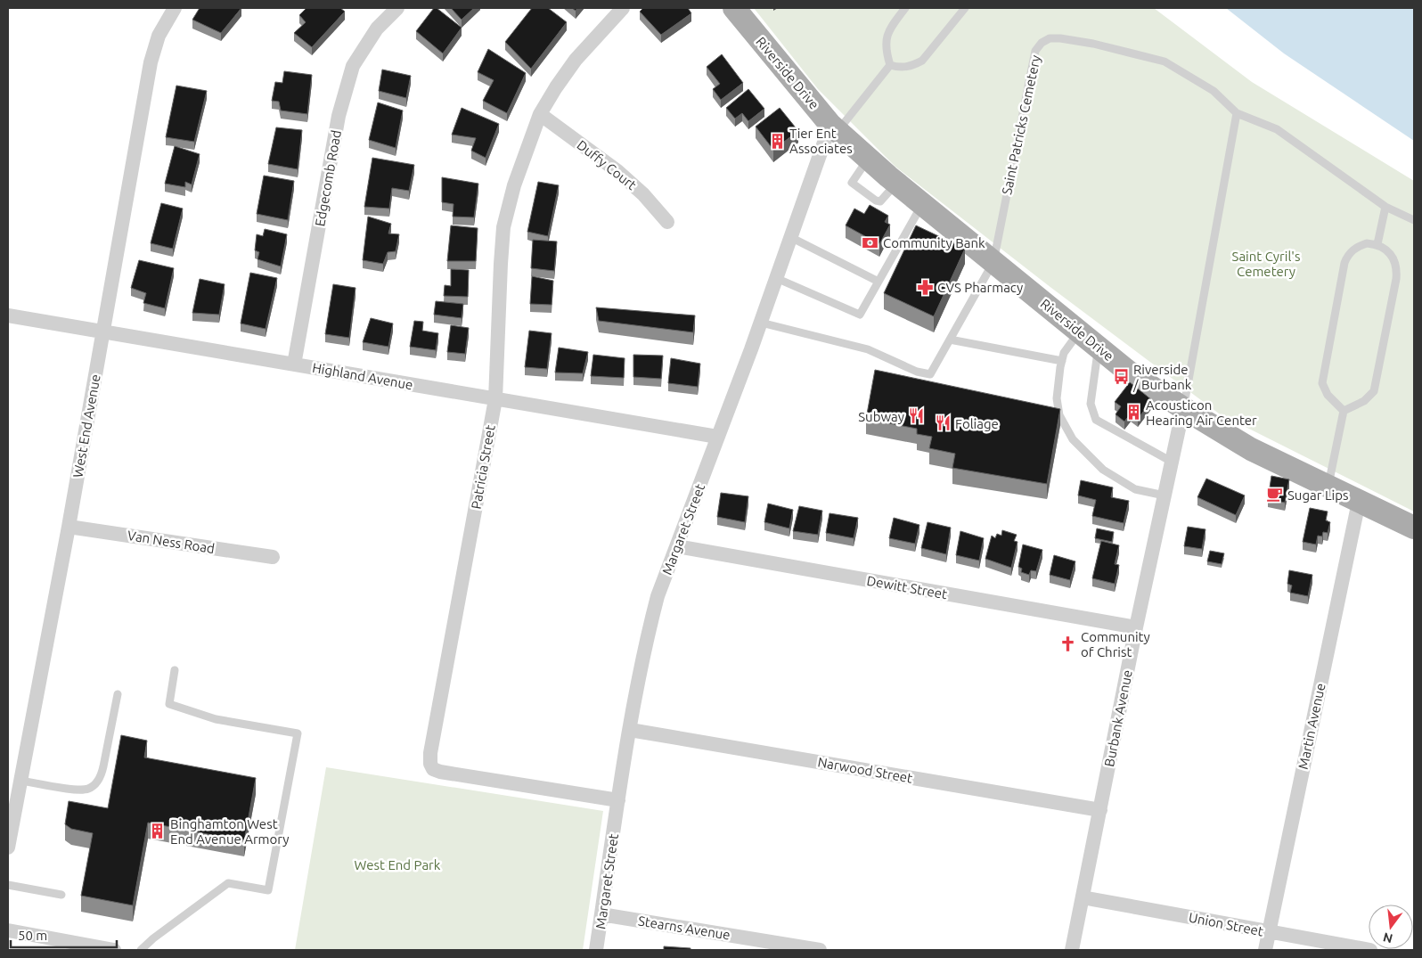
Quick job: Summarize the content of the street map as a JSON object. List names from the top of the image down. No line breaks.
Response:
{"streets":{"main road":["Riverside Drive"],"street":["Duffy Court","Edgecomb Road","Highland Avenue","West End Avenue","Patricia Street","Margaret Street","Van Ness Road","Dewitt Street","Burbank Avenue","Martin Avenue","Narwood Street","Union Street","Stearns Avenue"],"lane":["Saint Patricks Cemetery"]},"crossings":[["Riverside Drive","Saint Patricks Cemetery"],["Riverside Drive","Margaret Street"],["Riverside Drive","Burbank Avenue"],["Riverside Drive","Martin Avenue"],["Saint Patricks Cemetery","Margaret Street"],["Duffy Court","Patricia Street"],["Edgecomb Road","Highland Avenue"],["Highland Avenue","West End Avenue"],["Highland Avenue","Patricia Street"],["Highland Avenue","Margaret Street"],["West End Avenue","Van Ness Road"],["Patricia Street","Margaret Street"],["Margaret Street","Dewitt Street"],["Margaret Street","Narwood Street"],["Margaret Street","Stearns Avenue"],["Dewitt Street","Burbank Avenue"],["Burbank Avenue","Narwood Street"],["Burbank Avenue","Union Street"],["Martin Avenue","Union Street"]],"parks":["Saint Cyril's Cemetery","West End Park"],"places":{"building":["Tier Ent Associates","Acousticon Hearing Air Center","Binghamton West End Avenue Armory"],"bank":["Community Bank"],"pharmacy":["CVS Pharmacy"],"bus stop":["Riverside / Burbank"],"restaurant":["Subway","Foliage"],"cafe":["Sugar Lips"],"church":["Community of Christ"]},"scale_bar":"50 m","north":"bottom"}
